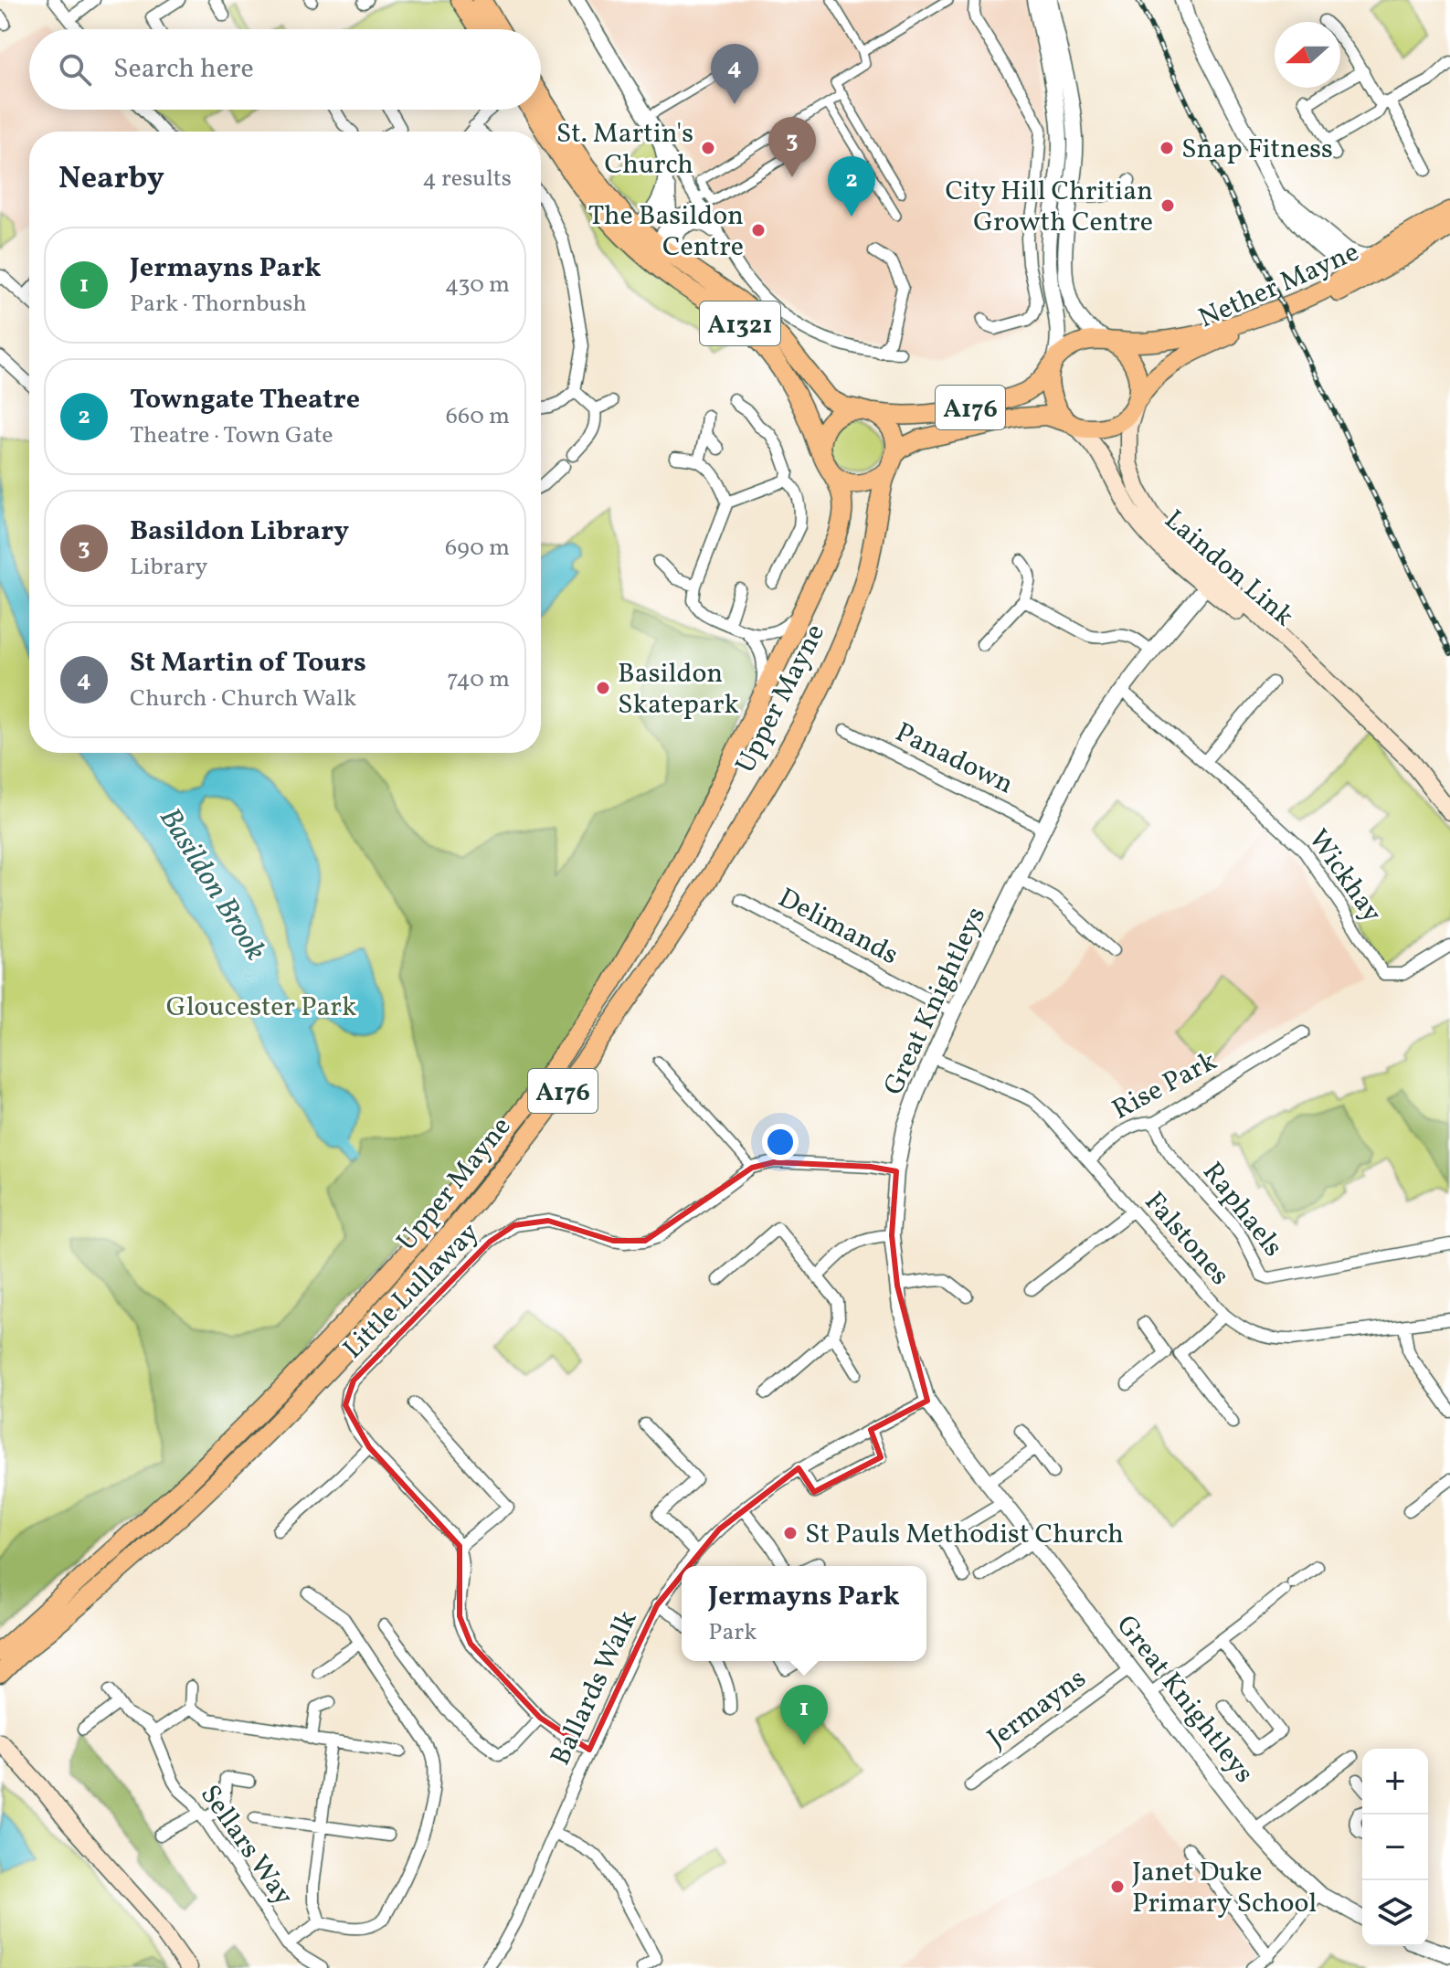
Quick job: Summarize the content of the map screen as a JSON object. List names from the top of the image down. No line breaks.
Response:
{"streets":{"main road":["Nether Mayne","A1321","A176","Laindon Link","Upper Mayne"],"street":["Panadown","Wickhay","Delimands","Great Knightleys","Rise Park","Raphaels","Falstones","Little Lullaway","Ballards Walk","Jermayns","Sellars Way"]},"crossings":[["Nether Mayne","A176"],["Nether Mayne","Laindon Link"],["A1321","A176"],["A1321","Upper Mayne"],["A176","Laindon Link"],["A176","Upper Mayne"],["Laindon Link","Great Knightleys"],["Panadown","Great Knightleys"],["Wickhay","Great Knightleys"],["Delimands","Great Knightleys"],["Great Knightleys","Falstones"],["Great Knightleys","Little Lullaway"],["Great Knightleys","Ballards Walk"],["Great Knightleys","Jermayns"],["Rise Park","Raphaels"],["Rise Park","Falstones"]],"water":["Basildon Brook"],"parks":["Gloucester Park"],"places":["St. Martin's Church","Snap Fitness","City Hill Chritian Growth Centre","The Basildon Centre","Basildon Skatepark","St Pauls Methodist Church","Janet Duke Primary School"],"north":"left","page":{"search":"Search here","pins":["4","3","2","1"],"heading":["Nearby","4 results"],"list":[{"mark":"1","name":"Jermayns Park","note":"Park · Thornbush","value":"430 m"},{"mark":"2","name":"Towngate Theatre","note":"Theatre · Town Gate","value":"660 m"},{"mark":"3","name":"Basildon Library","note":"Library","value":"690 m"},{"mark":"4","name":"St Martin of Tours","note":"Church · Church Walk","value":"740 m"}],"popup":["Jermayns Park","Park"],"map_buttons":["+","−"]}}
